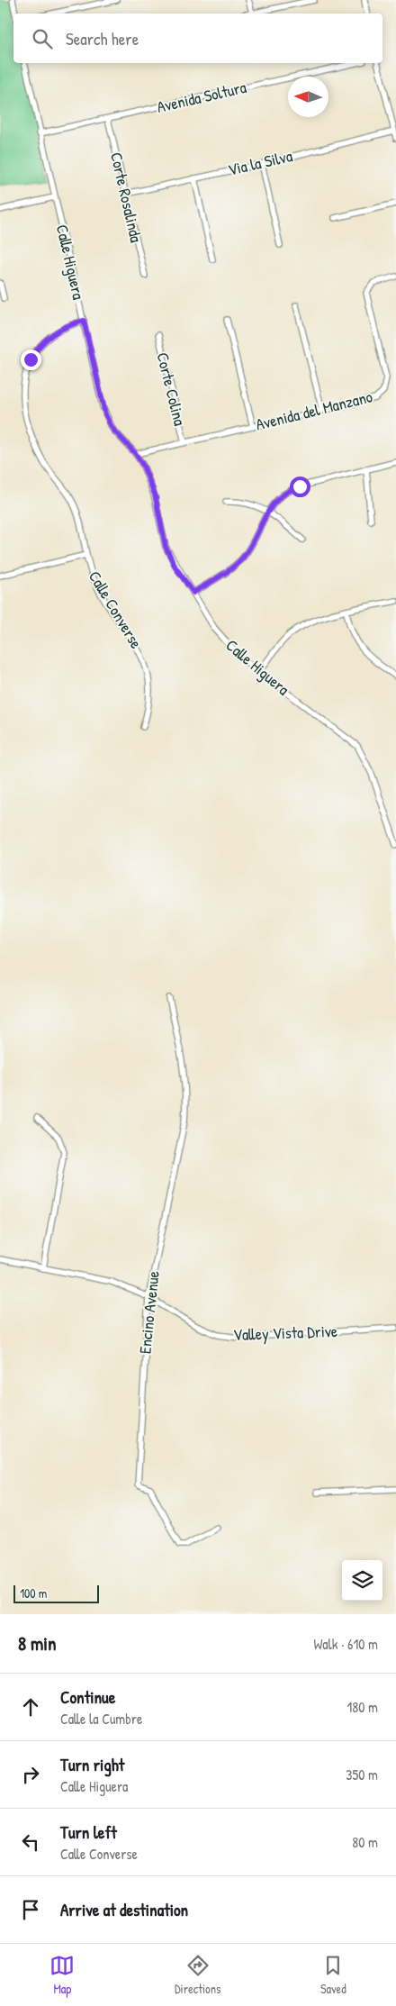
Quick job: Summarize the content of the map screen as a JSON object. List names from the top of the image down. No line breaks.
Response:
{"streets":{"street":["Avenida Soltura","Via la Silva","Corte Rosalinda","Calle Higuera","Corte Colina","Avenida del Manzano","Calle Converse","Encino Avenue","Valley Vista Drive"]},"crossings":[["Avenida Soltura","Corte Rosalinda"],["Avenida Soltura","Calle Higuera"],["Via la Silva","Corte Rosalinda"],["Calle Higuera","Avenida del Manzano"],["Calle Higuera","Calle Converse"],["Corte Colina","Avenida del Manzano"],["Encino Avenue","Valley Vista Drive"]],"scale_bar":"100 m","north":"left","page":{"search":"Search here","scale":"100 m","heading":["8 min","Walk · 610 m"],"list":[["Continue","Calle la Cumbre","180 m"],["Turn right","Calle Higuera","350 m"],["Turn left","Calle Converse","80 m"],"Arrive at destination"],"nav":["Map","Directions","Saved"]}}
